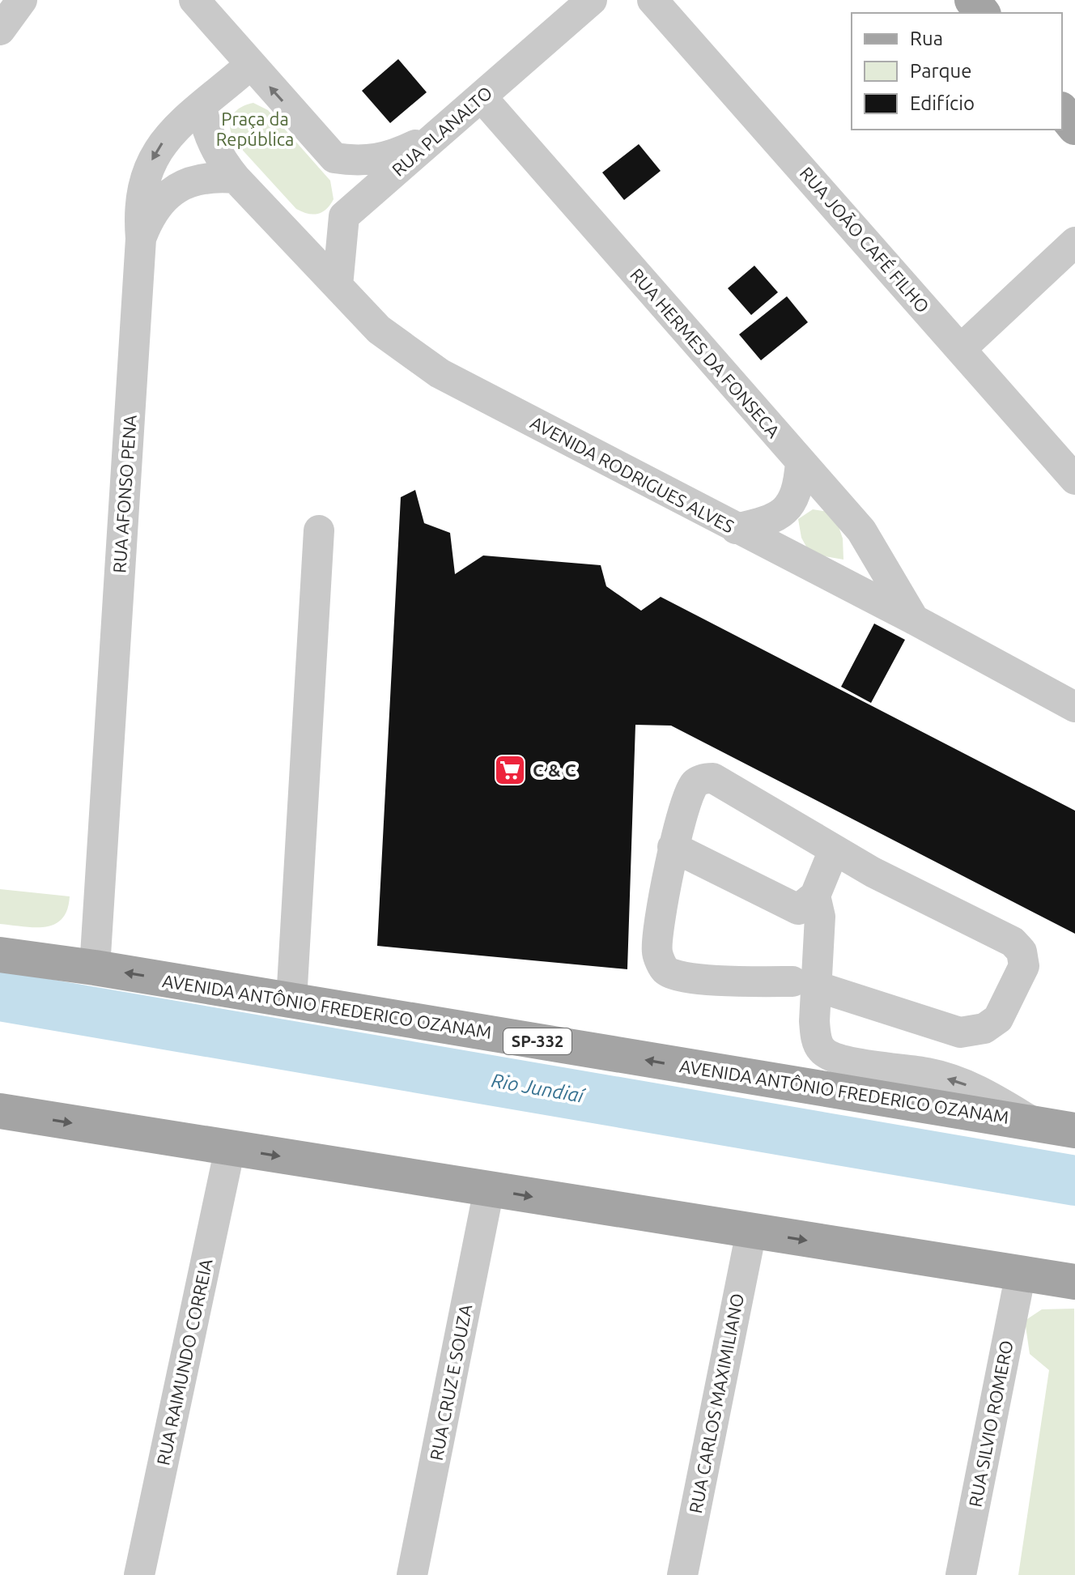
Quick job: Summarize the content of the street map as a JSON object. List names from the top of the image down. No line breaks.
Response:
{"streets":{"main road":["AVENIDA ANTÔNIO FREDERICO OZANAM","SP-332"],"street":["RUA PLANALTO","RUA JOÃO CAFÉ FILHO","RUA HERMES DA FONSECA","AVENIDA RODRIGUES ALVES","RUA AFONSO PENA","RUA RAIMUNDO CORREIA","RUA CRUZ E SOUZA","RUA CARLOS MAXIMILIANO","RUA SILVIO ROMERO"]},"crossings":[["RUA PLANALTO","RUA HERMES DA FONSECA"],["RUA PLANALTO","AVENIDA RODRIGUES ALVES"],["RUA HERMES DA FONSECA","AVENIDA RODRIGUES ALVES"],["AVENIDA RODRIGUES ALVES","RUA AFONSO PENA"],["RUA AFONSO PENA","AVENIDA ANTÔNIO FREDERICO OZANAM"]],"water":["Rio Jundiaí"],"parks":["Praça da República"],"places":{"supermarket":["C & C"]},"legend":["Rua","Parque","Edifício"]}
